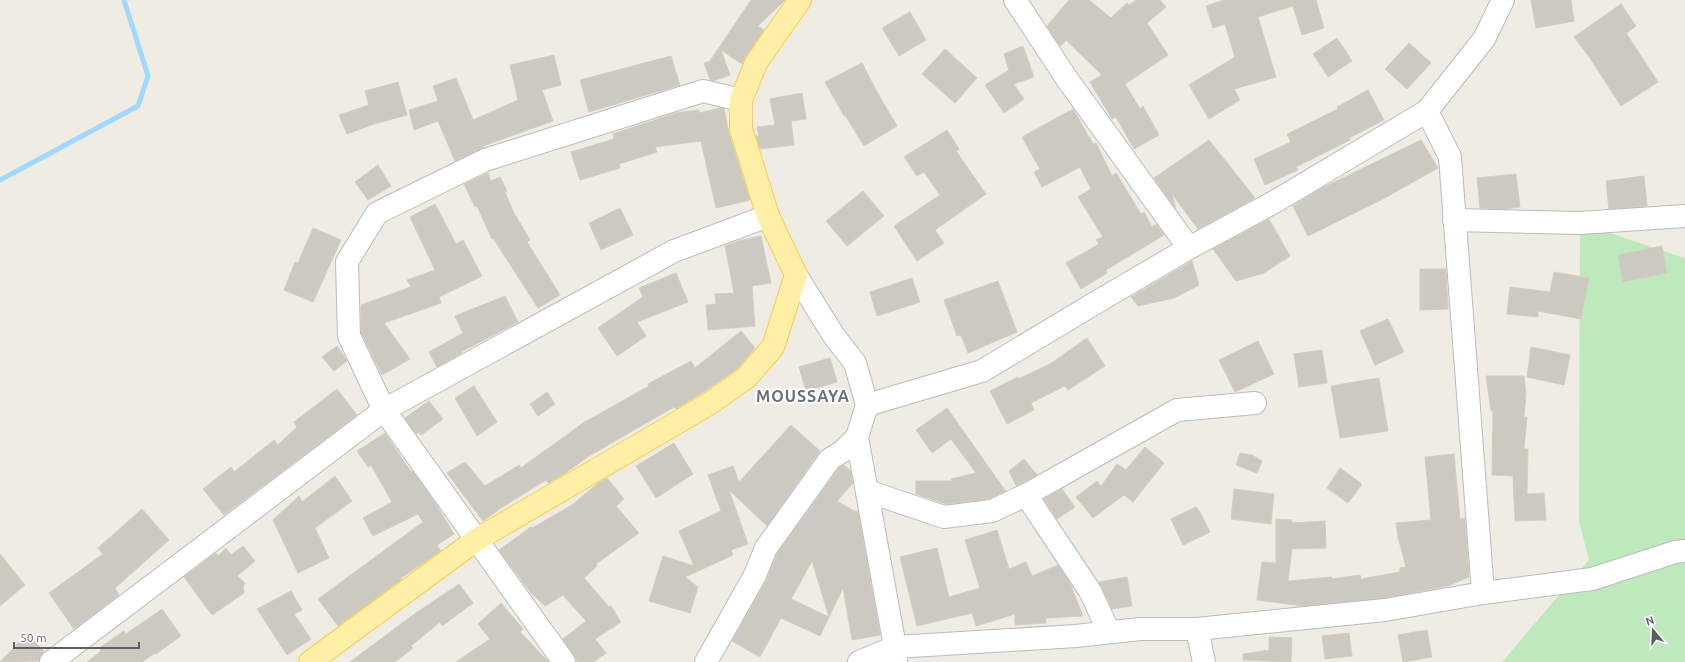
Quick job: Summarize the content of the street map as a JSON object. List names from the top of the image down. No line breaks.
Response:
{"districts":["MOUSSAYA"],"scale_bar":"50 m","north":"top"}
